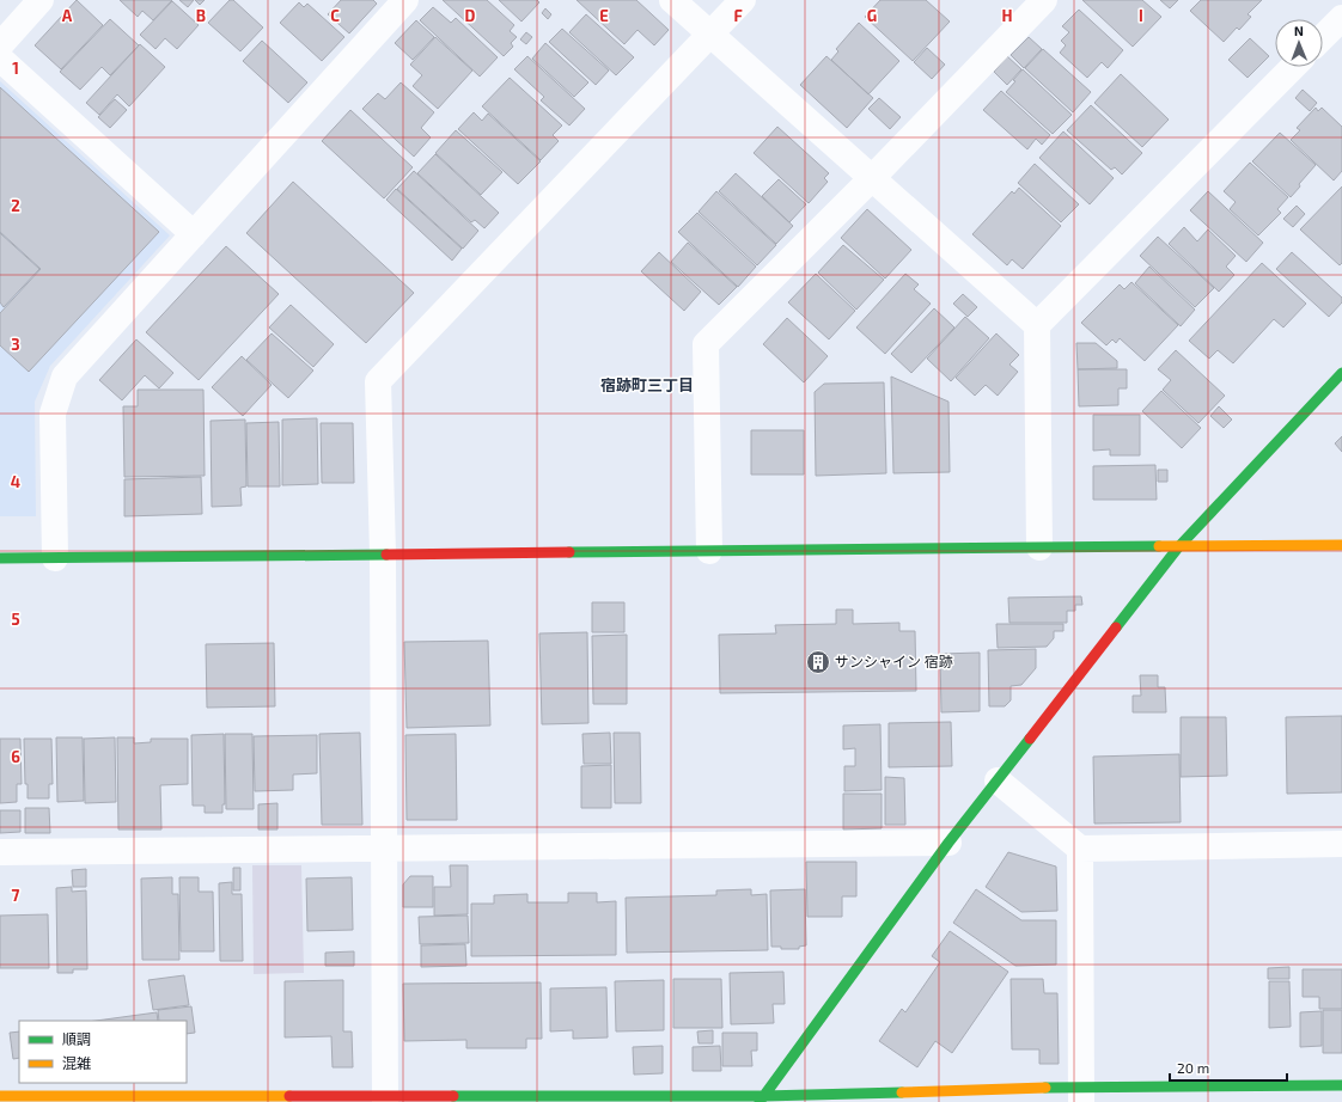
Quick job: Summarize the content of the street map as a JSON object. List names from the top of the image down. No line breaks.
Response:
{"districts":["宿跡町三丁目"],"places":{"building":["サンシャイン 宿跡"]},"legend":["順調","混雑"],"scale_bar":"20 m","north":"top","grid":{"columns":["A","B","C","D","E","F","G","H","I"],"rows":["1","2","3","4","5","6","7"]}}
